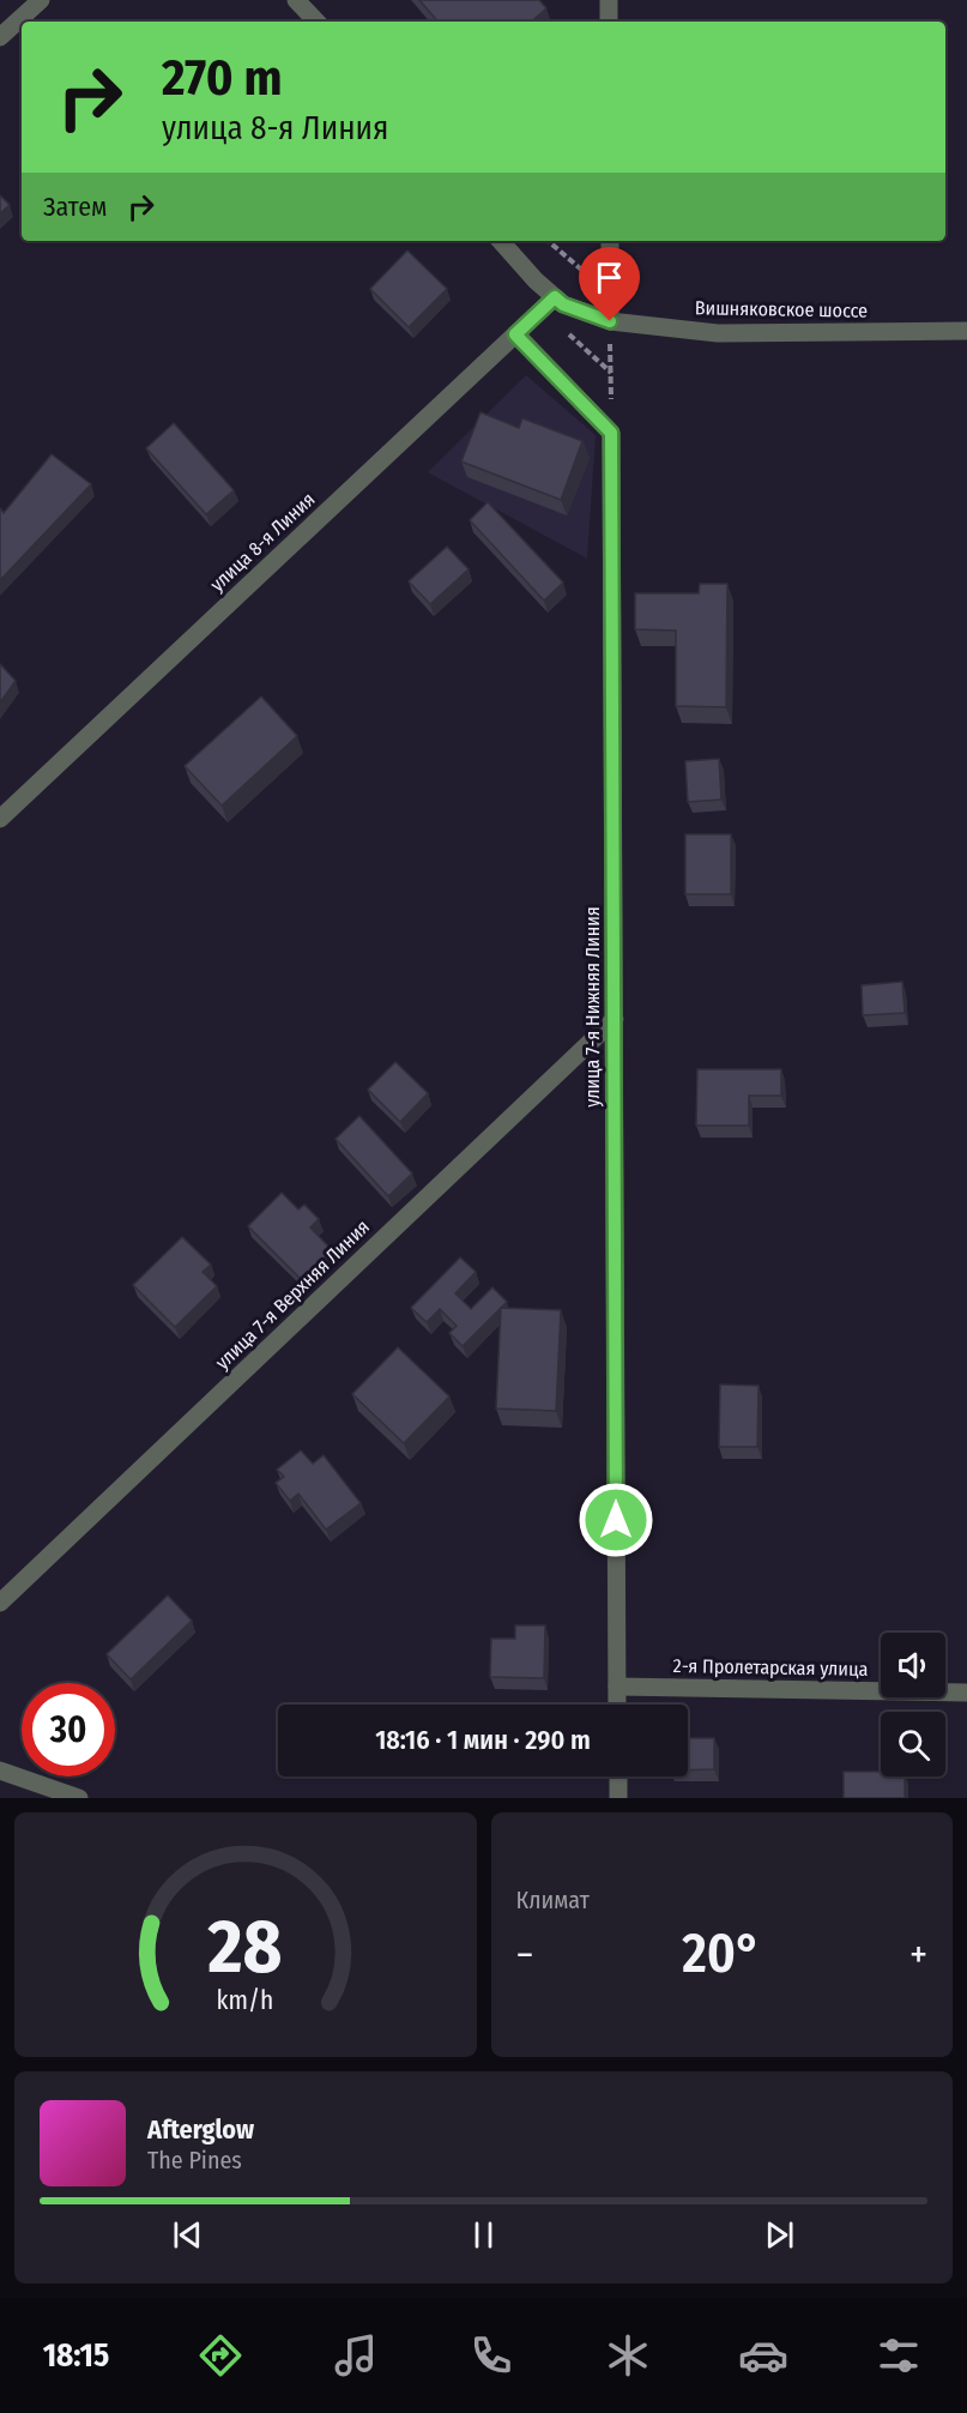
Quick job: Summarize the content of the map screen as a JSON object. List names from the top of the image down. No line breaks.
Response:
{"streets":{"street":["Вишняковское шоссе","улица 8-я Линия","улица 7-я Нижняя Линия","улица 7-я Верхняя Линия","2-я Пролетарская улица"]},"crossings":[["Вишняковское шоссе","улица 8-я Линия"],["улица 7-я Нижняя Линия","улица 7-я Верхняя Линия"],["улица 7-я Нижняя Линия","2-я Пролетарская улица"]],"page":{"turn":["270 m","улица 8-я Линия"],"then":"Затем","limit":"30","trip":"18:16 · 1 мин · 290 m","tile":"Климат","heat":["−","20°","+"],"song":["Afterglow","The Pines"],"tabs":"18:15","gauge":["28","km/h"]}}
